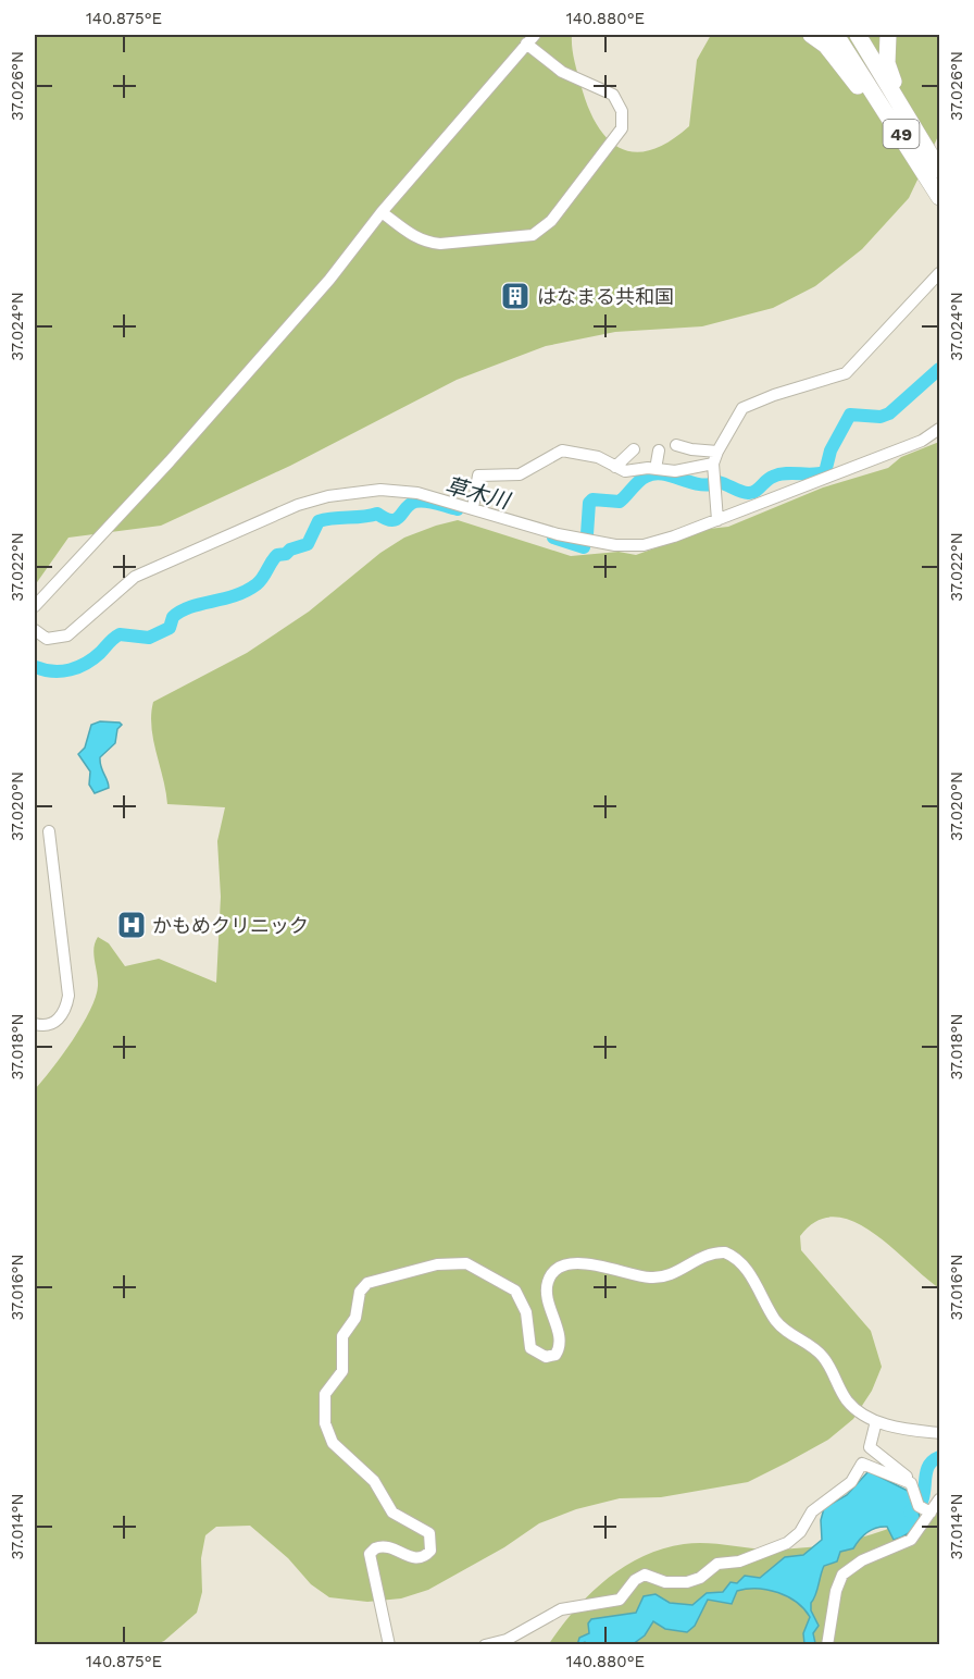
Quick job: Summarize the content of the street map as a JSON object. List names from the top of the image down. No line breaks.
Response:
{"streets":{"highway":["49"]},"water":["草木川"],"places":{"building":["はなまる共和国"],"hospital":["かもめクリニック"]},"coordinates":["140.875°E","140.880°E","37.026°N","37.024°N","37.022°N","37.020°N","37.018°N","37.016°N","37.014°N"]}
